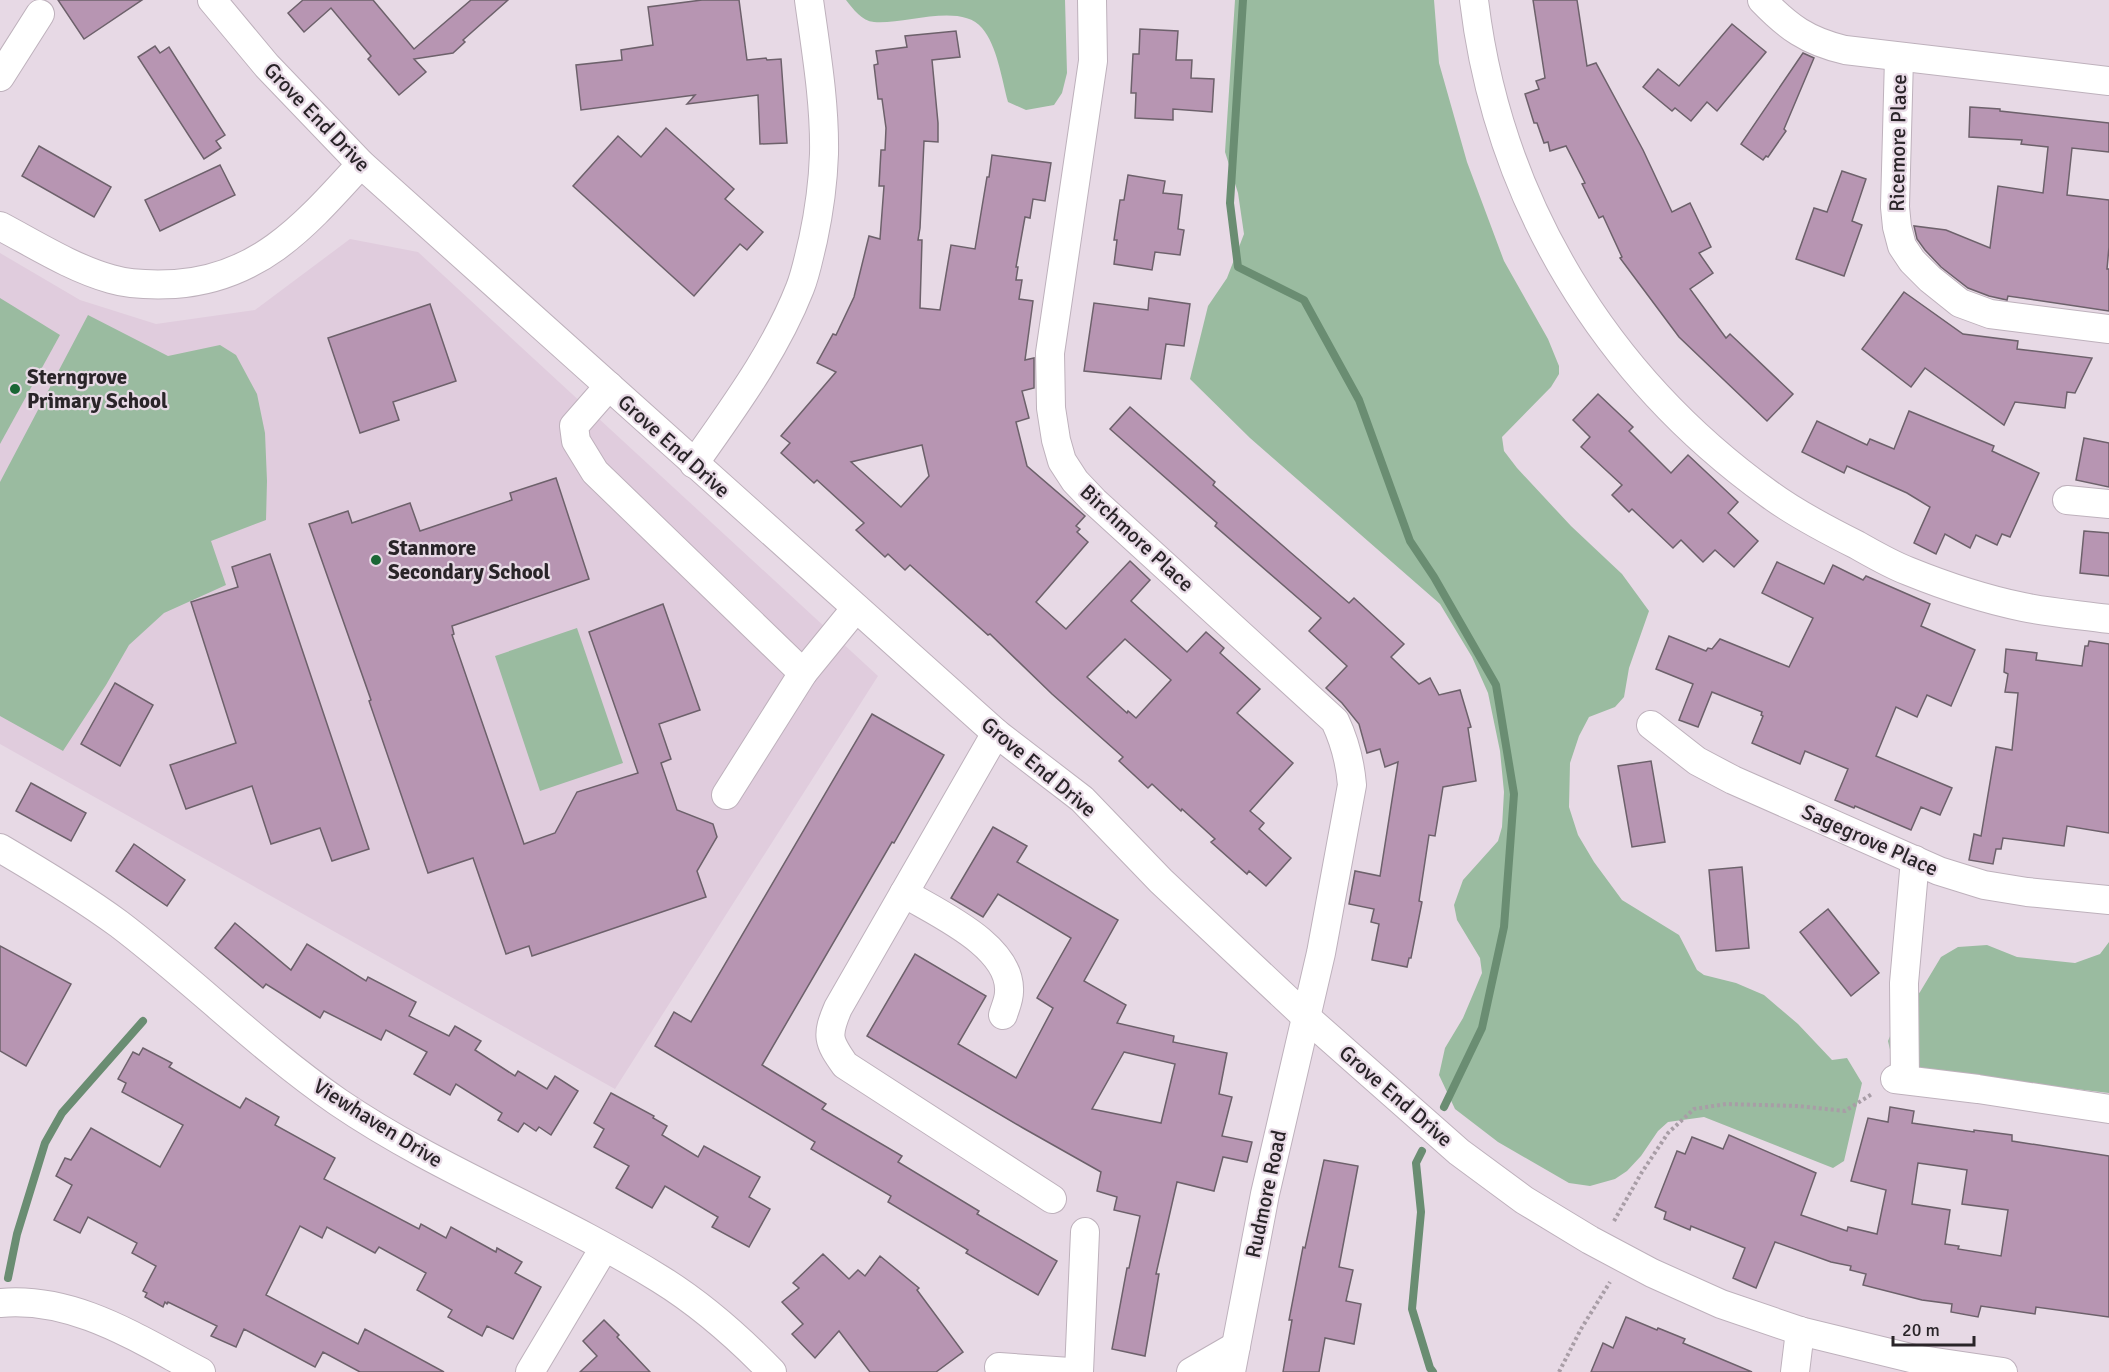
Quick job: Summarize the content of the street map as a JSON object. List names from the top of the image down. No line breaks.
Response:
{"streets":{"street":["Grove End Drive","Ricemore Place","Birchmore Place","Sagegrove Place","Viewhaven Drive","Rudmore Road"]},"crossings":[["Grove End Drive","Birchmore Place"],["Grove End Drive","Rudmore Road"],["Birchmore Place","Rudmore Road"]],"places":["Sterngrove Primary School","Stanmore Secondary School"],"scale_bar":"20 m"}
